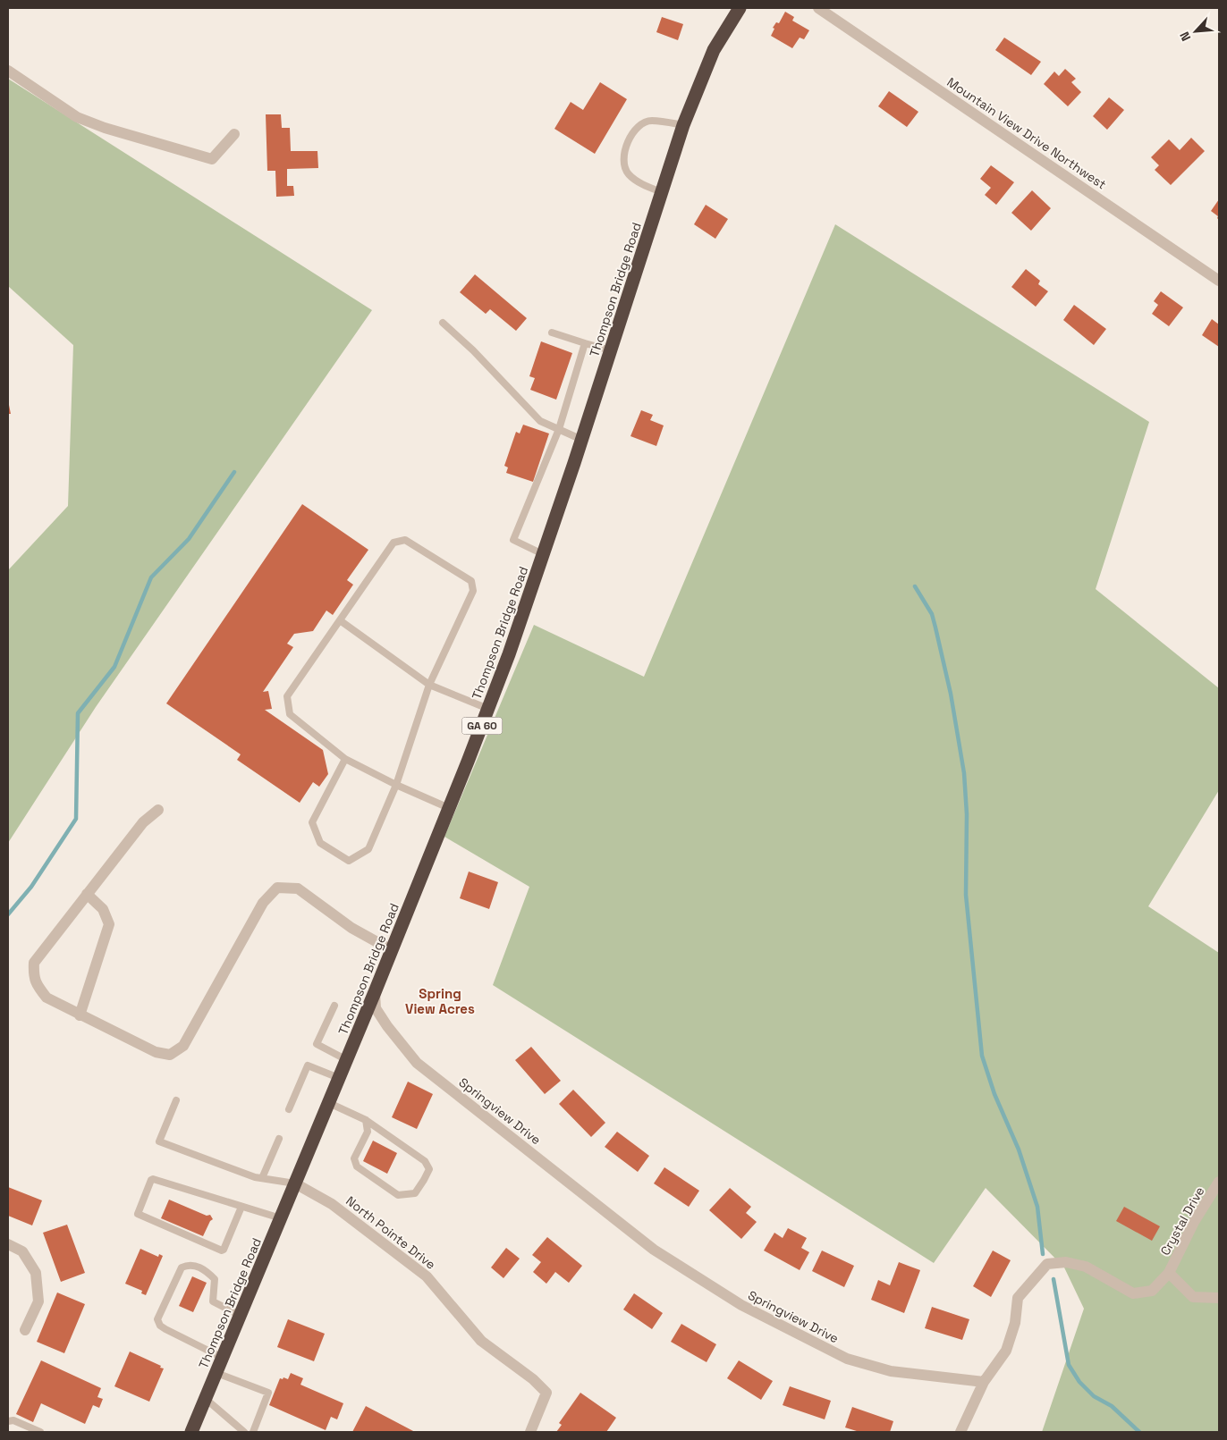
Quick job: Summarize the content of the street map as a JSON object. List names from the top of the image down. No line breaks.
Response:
{"streets":{"highway":["Thompson Bridge Road","GA 60"],"street":["Mountain View Drive Northwest","Springview Drive","Crystal Drive","North Pointe Drive"]},"crossings":[["Thompson Bridge Road","Springview Drive"],["Thompson Bridge Road","North Pointe Drive"]],"districts":["Spring View Acres"],"north":"bottom left"}
